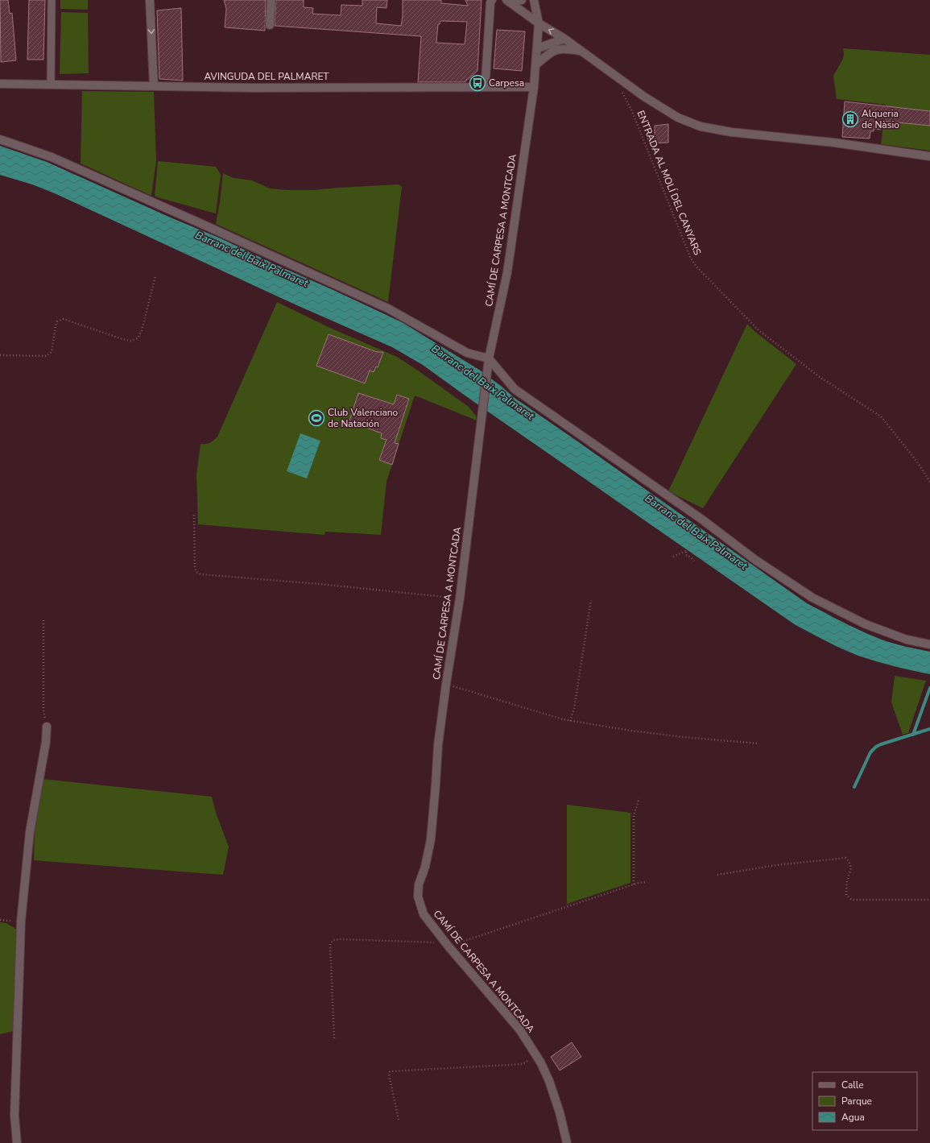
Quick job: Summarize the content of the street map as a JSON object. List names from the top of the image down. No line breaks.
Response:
{"streets":{"street":["AVINGUDA DEL PALMARET","CAMÍ DE CARPESA A MONTCADA"],"path":["ENTRADA AL MOLÍ DEL CANYARS"]},"crossings":[["AVINGUDA DEL PALMARET","CAMÍ DE CARPESA A MONTCADA"]],"water":["Barranc del Baix Palmaret"],"places":{"bus stop":["Carpesa"],"building":["Alqueria de Nàsio"],"sports":["Club Valenciano de Natación"]},"legend":["Calle","Parque","Agua"]}
